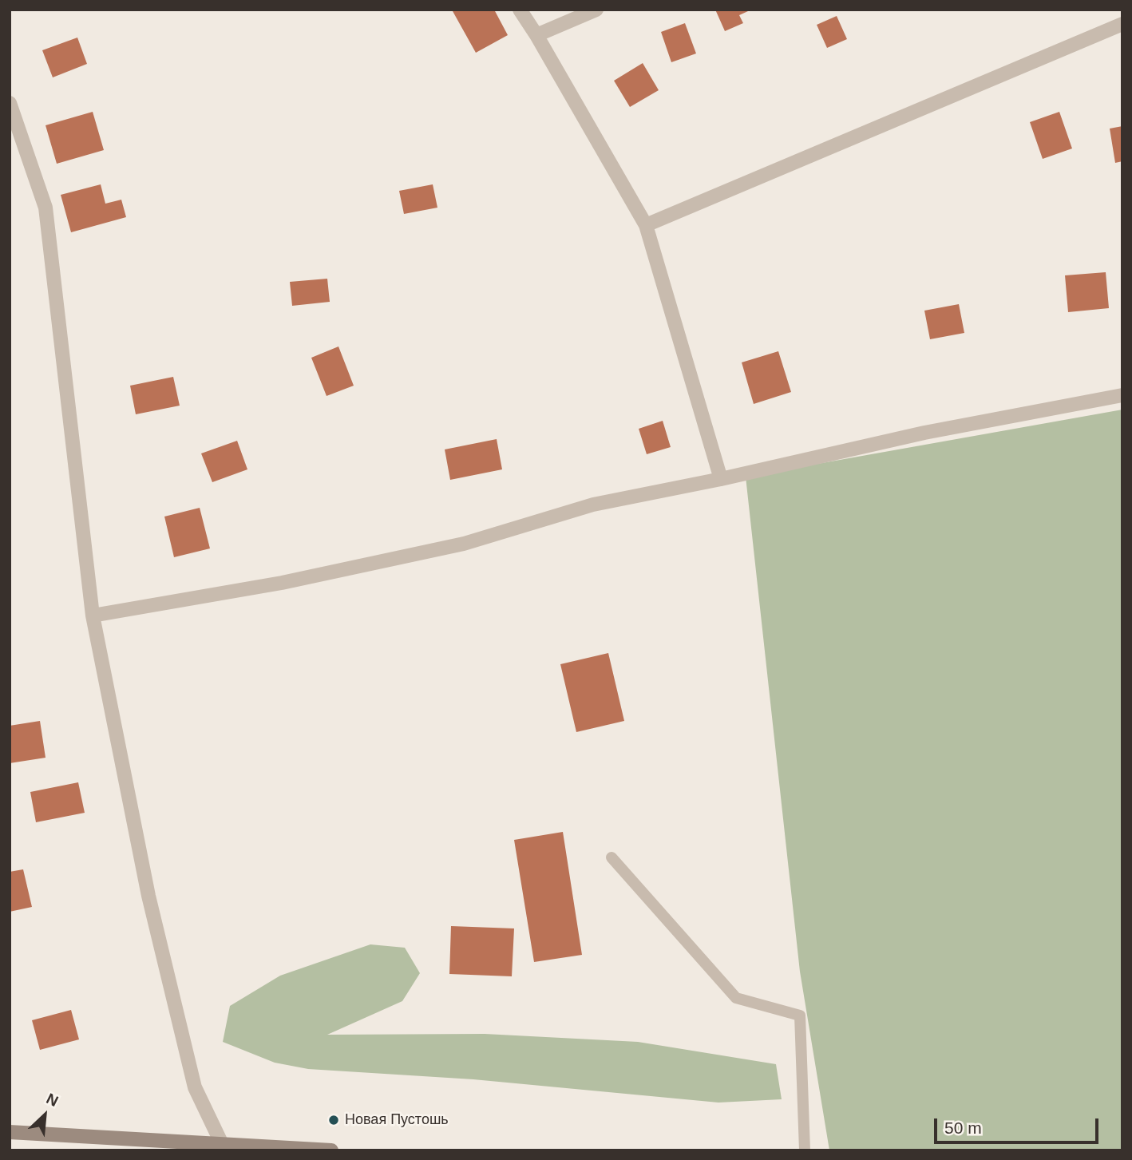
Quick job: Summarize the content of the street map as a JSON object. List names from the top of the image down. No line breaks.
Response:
{"places":["Новая Пустошь"],"scale_bar":"50 m","north":"top right"}
